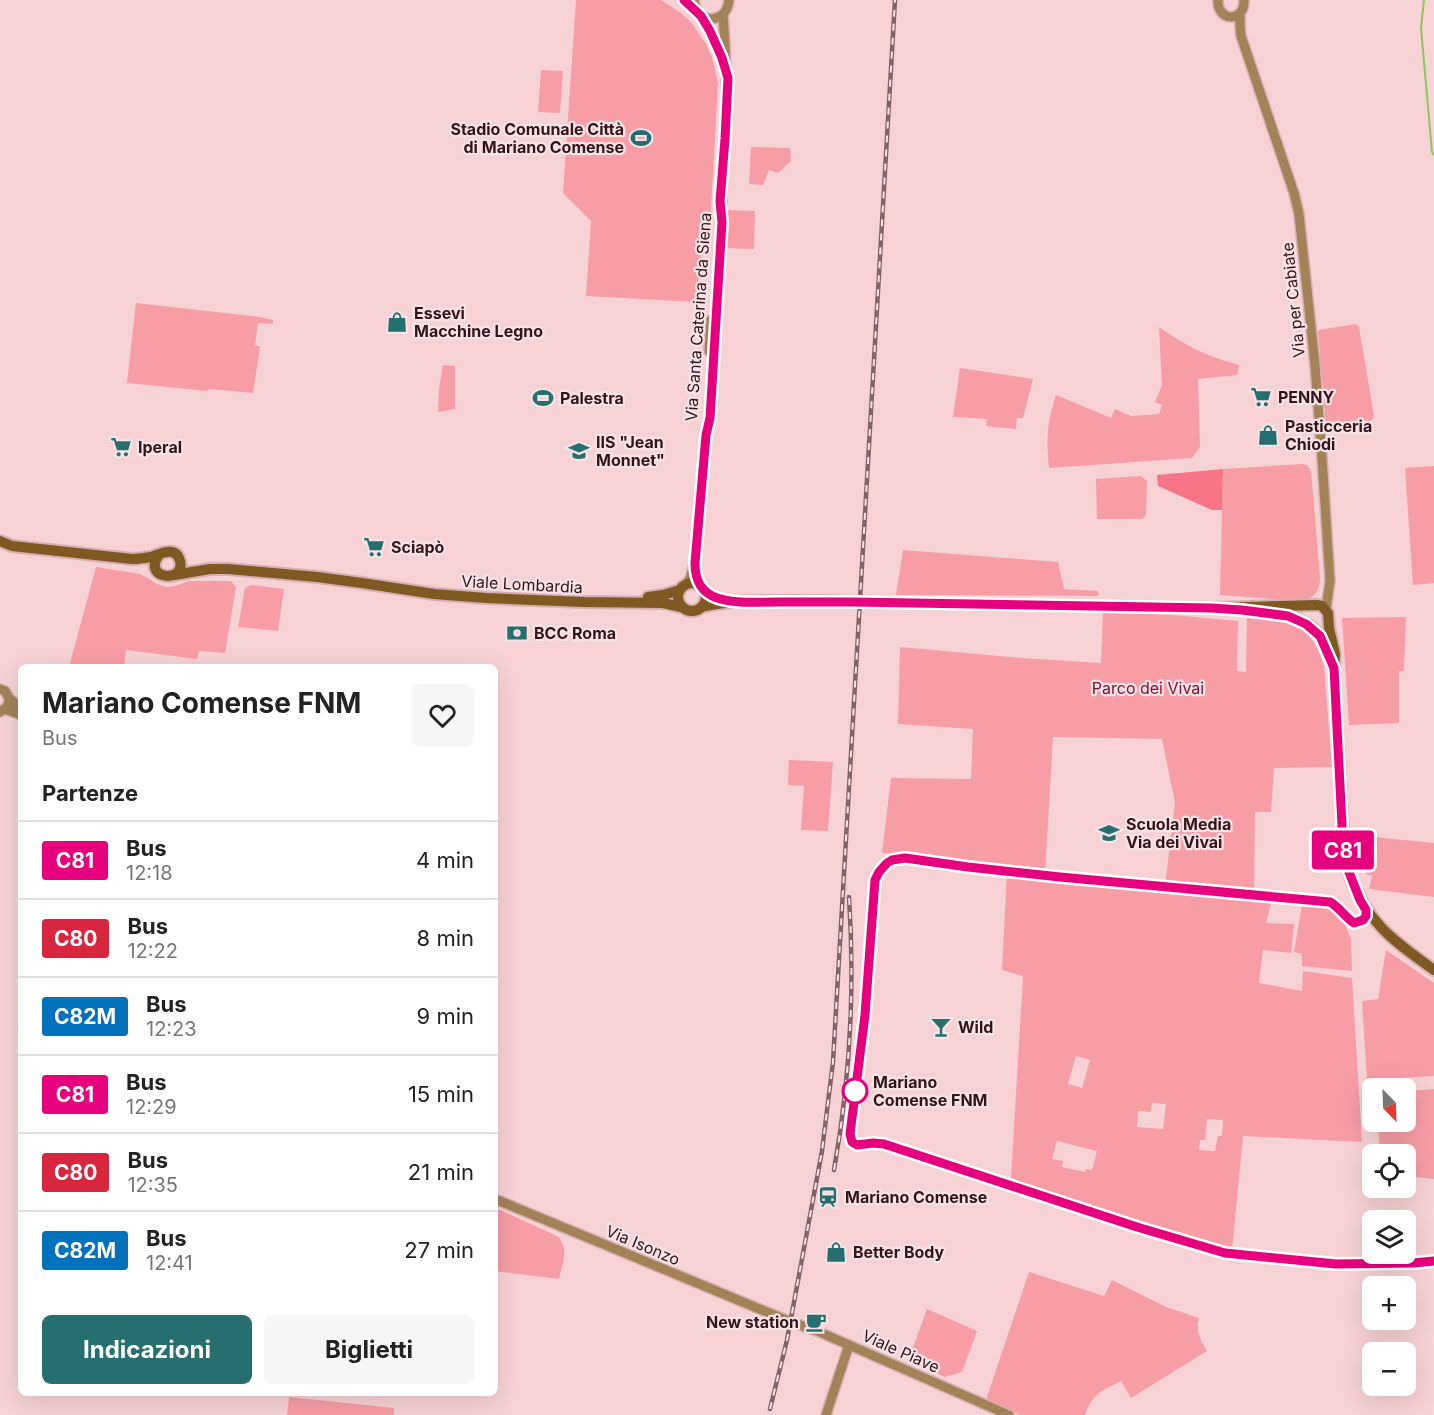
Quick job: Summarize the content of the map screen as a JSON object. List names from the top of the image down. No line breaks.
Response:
{"streets":{"main road":["Viale Lombardia"],"street":["Via per Cabiate","Via Santa Caterina da Siena","Via Isonzo","Viale Piave"]},"crossings":[["Via Santa Caterina da Siena","Viale Lombardia"],["Via Isonzo","Viale Piave"]],"parks":["Parco dei Vivai"],"places":{"sports":["Stadio Comunale Città di Mariano Comense","Palestra"],"shop":["Essevi Macchine Legno","Pasticceria Chiodi","Better Body"],"supermarket":["PENNY","Iperal","Sciapò"],"school or university":["IIS \"Jean Monnet\"","Scuola Media Via dei Vivai"],"bank":["BCC Roma"],"bar":["Wild"],"other":["Mariano Comense FNM"],"station":["Mariano Comense"],"cafe":["New station"]},"lines":["bus line C81"],"north":"bottom right","page":{"on_map":"C81","heading":[["Mariano Comense FNM","Bus"],"Partenze"],"list":[{"mark":"C81","name":"Bus","note":"12:18","value":"4 min"},{"mark":"C80","name":"Bus","note":"12:22","value":"8 min"},{"mark":"C82M","name":"Bus","note":"12:23","value":"9 min"},{"mark":"C81","name":"Bus","note":"12:29","value":"15 min"},{"mark":"C80","name":"Bus","note":"12:35","value":"21 min"},{"mark":"C82M","name":"Bus","note":"12:41","value":"27 min"}],"map_buttons":["+","−"],"buttons":["Indicazioni","Biglietti"]}}
